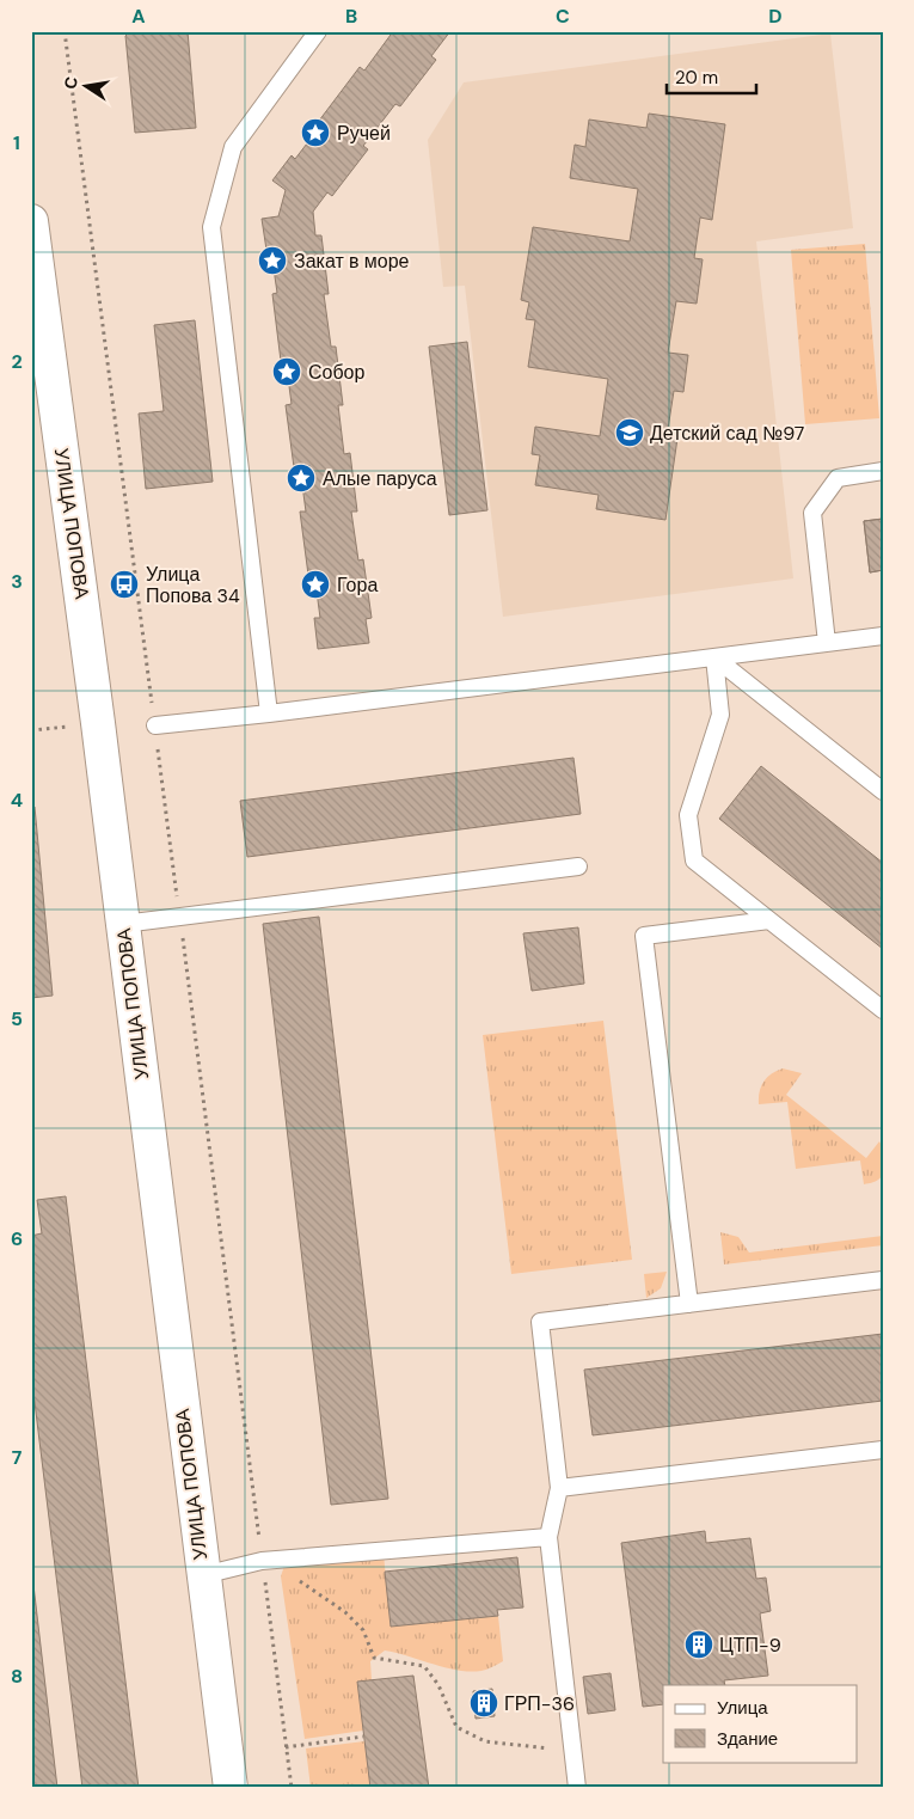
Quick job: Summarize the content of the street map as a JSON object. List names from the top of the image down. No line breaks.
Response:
{"streets":{"street":["УЛИЦА ПОПОВА"]},"places":{"place":["Ручей","Закат в море","Собор","Алые паруса","Гора"],"school or university":["Детский сад №97"],"bus stop":["Улица Попова 34"],"building":["ЦТП-9","ГРП-36"]},"legend":["Улица","Здание"],"scale_bar":"20 m","north":"left","grid":{"columns":["A","B","C","D"],"rows":["1","2","3","4","5","6","7","8"]}}
